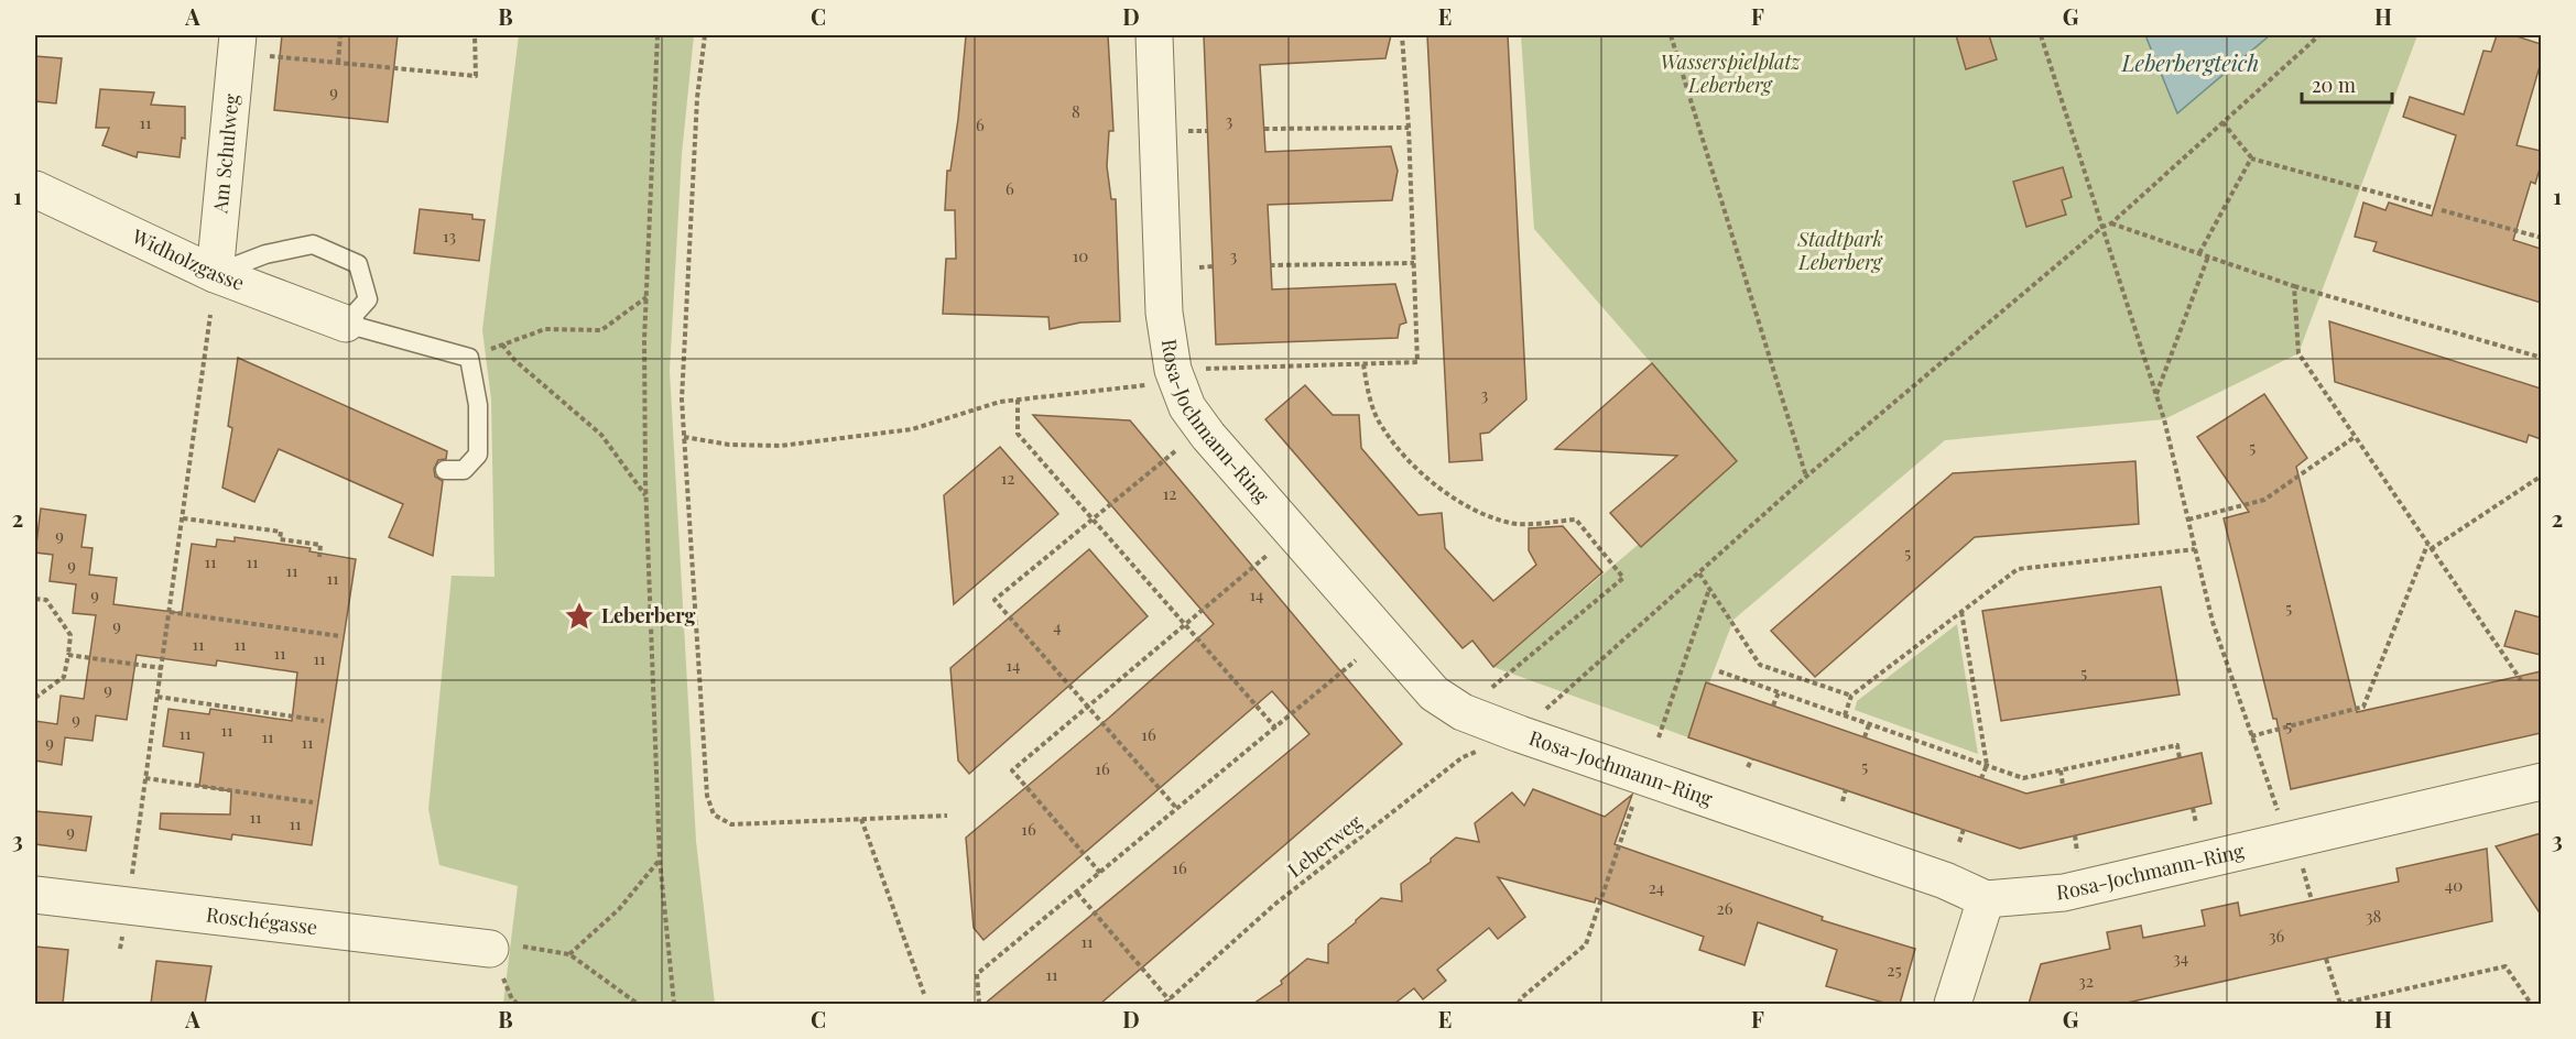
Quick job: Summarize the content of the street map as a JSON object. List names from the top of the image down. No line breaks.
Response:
{"streets":{"street":["Am Schulweg","Widholzgasse","Rosa-Jochmann-Ring","Roschégasse"],"path":["Leberweg"]},"crossings":[["Am Schulweg","Widholzgasse"],["Rosa-Jochmann-Ring","Leberweg"]],"water":["Leberbergteich"],"parks":["Wasserspielplatz Leberberg","Stadtpark Leberberg"],"places":{"place":["Leberberg"]},"house_numbers":["9","8","3","11","6","6","13","10","3","3","5","12","12","9","5","11","11","9","11","11","9","14","5","9","4","11","11","11","11","14","5","9","9","5","11","11","16","11","9","11","5","16","11","11","16","9","16","40","24","26","38","36","11","34","25","11","32"],"scale_bar":"20 m","grid":{"columns":["A","B","C","D","E","F","G","H"],"rows":["1","2","3"]}}
